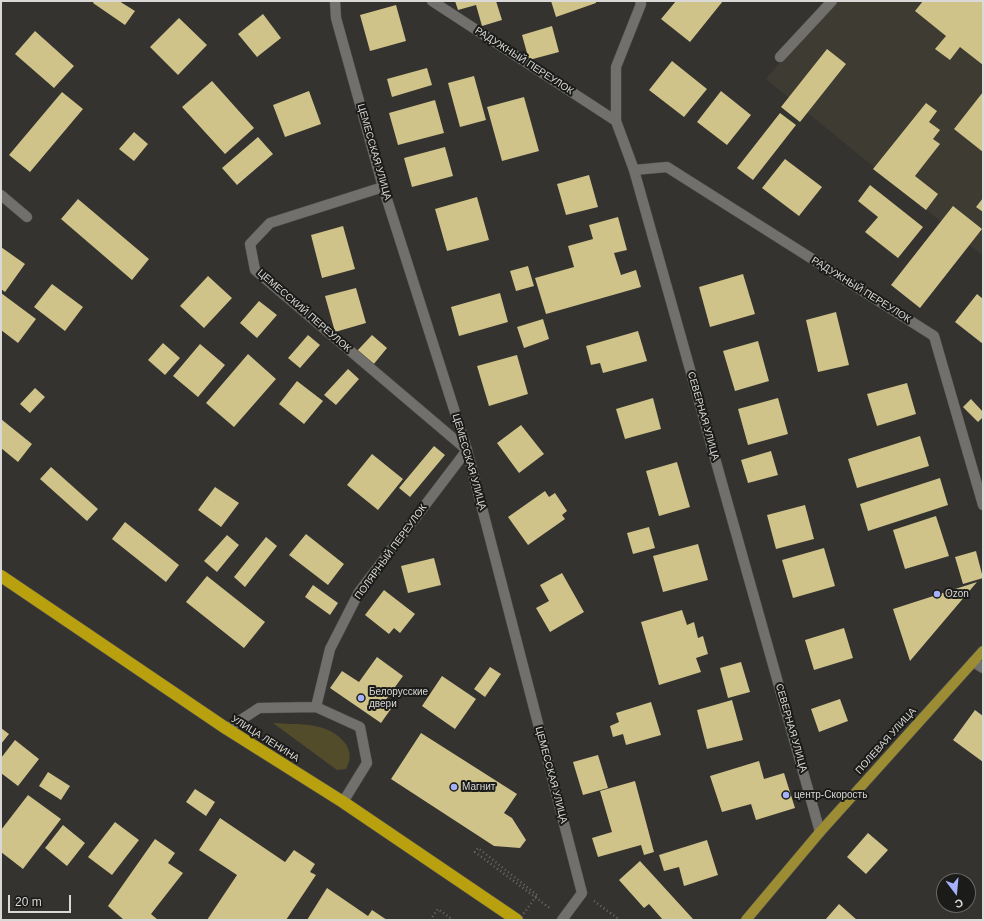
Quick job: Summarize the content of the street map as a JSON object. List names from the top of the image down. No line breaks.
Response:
{"streets":{"highway":["УЛИЦА ЛЕНИНА"],"main road":["ПОЛЕВАЯ УЛИЦА"],"street":["РАДУЖНЫЙ ПЕРЕУЛОК","ЦЕМЕССКАЯ УЛИЦА","ЦЕМЕССКИЙ ПЕРЕУЛОК","СЕВЕРНАЯ УЛИЦА","ПОЛЯРНЫЙ ПЕРЕУЛОК"]},"crossings":[["РАДУЖНЫЙ ПЕРЕУЛОК","СЕВЕРНАЯ УЛИЦА"],["ЦЕМЕССКАЯ УЛИЦА","ЦЕМЕССКИЙ ПЕРЕУЛОК"],["ЦЕМЕССКАЯ УЛИЦА","ПОЛЯРНЫЙ ПЕРЕУЛОК"],["ЦЕМЕССКИЙ ПЕРЕУЛОК","ПОЛЯРНЫЙ ПЕРЕУЛОК"],["СЕВЕРНАЯ УЛИЦА","ПОЛЕВАЯ УЛИЦА"]],"places":["Ozon","Белорусские двери","Магнит","центр-Скорость"],"scale_bar":"20 m","north":"bottom"}
